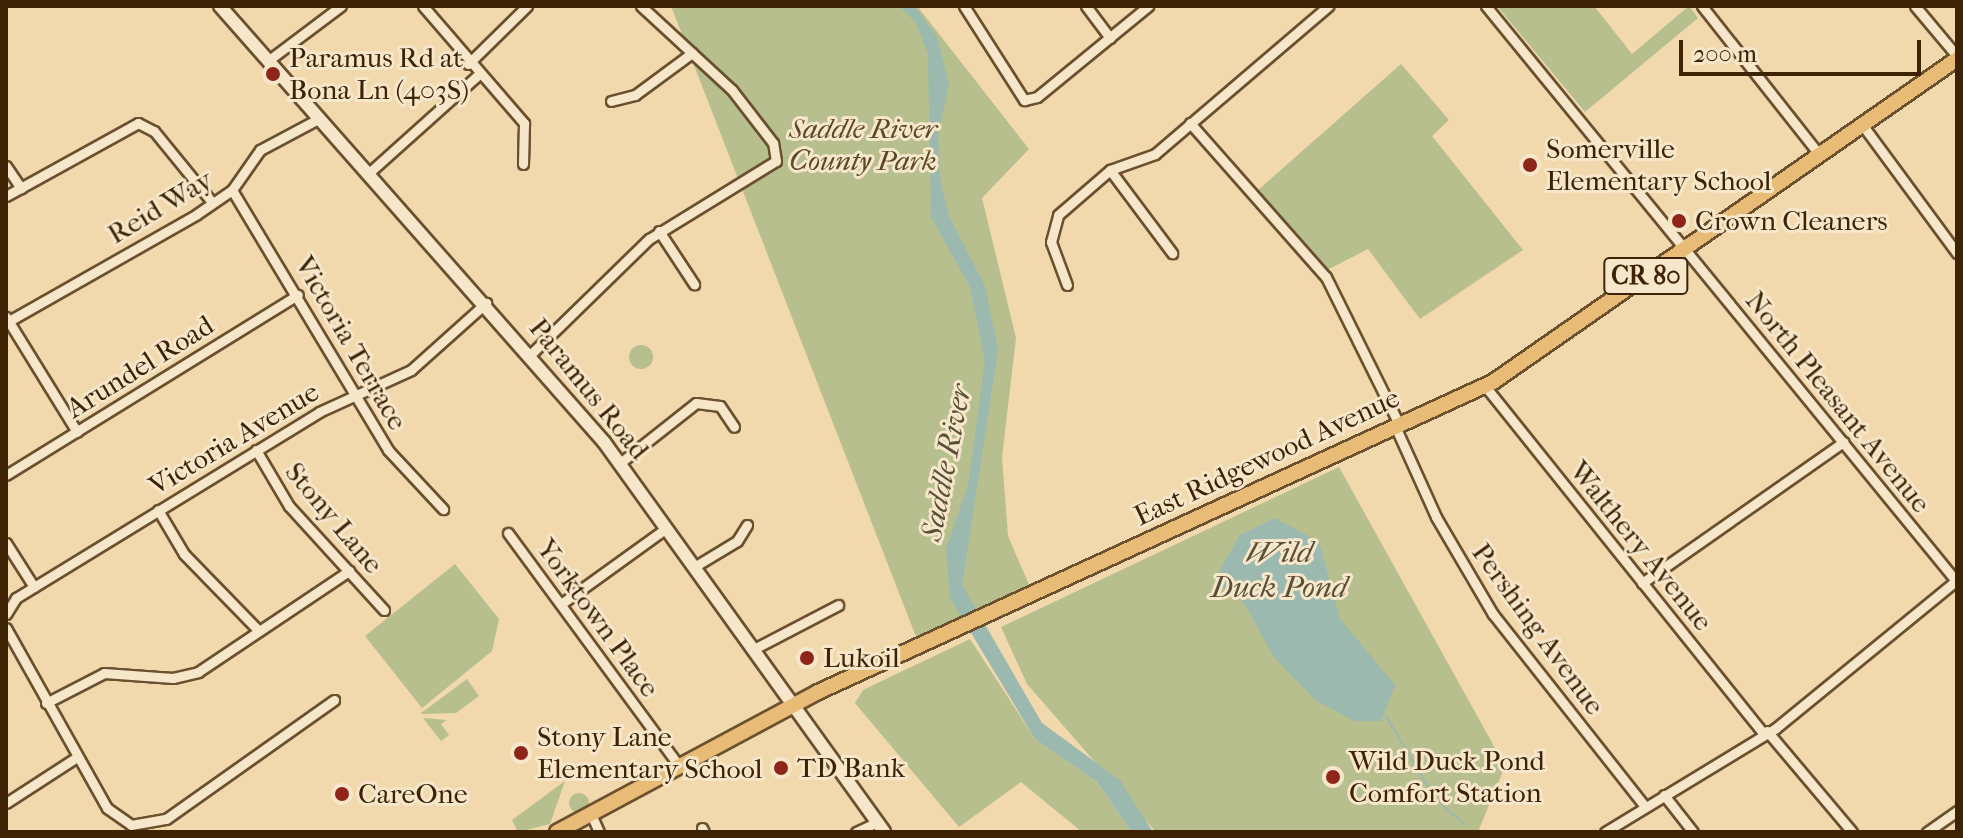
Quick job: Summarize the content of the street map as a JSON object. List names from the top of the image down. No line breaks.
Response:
{"streets":{"main road":["CR 80","Paramus Road","East Ridgewood Avenue"],"street":["Reid Way","Victoria Terrace","Arundel Road","North Pleasant Avenue","Victoria Avenue","Stony Lane","Walthery Avenue","Yorktown Place","Pershing Avenue"]},"crossings":[["Reid Way","Victoria Terrace"],["Reid Way","Paramus Road"],["Victoria Terrace","Arundel Road"],["Victoria Terrace","Victoria Avenue"],["Paramus Road","Victoria Avenue"],["Paramus Road","East Ridgewood Avenue"],["North Pleasant Avenue","East Ridgewood Avenue"],["Victoria Avenue","Stony Lane"],["East Ridgewood Avenue","Walthery Avenue"],["East Ridgewood Avenue","Yorktown Place"],["East Ridgewood Avenue","Pershing Avenue"]],"water":["Saddle River","Wild Duck Pond"],"parks":["Saddle River County Park"],"places":["Paramus Rd at Bona Ln (403S)","Somerville Elementary School","Crown Cleaners","Lukoil","Stony Lane Elementary School","TD Bank","Wild Duck Pond Comfort Station","CareOne"],"scale_bar":"200 m"}
